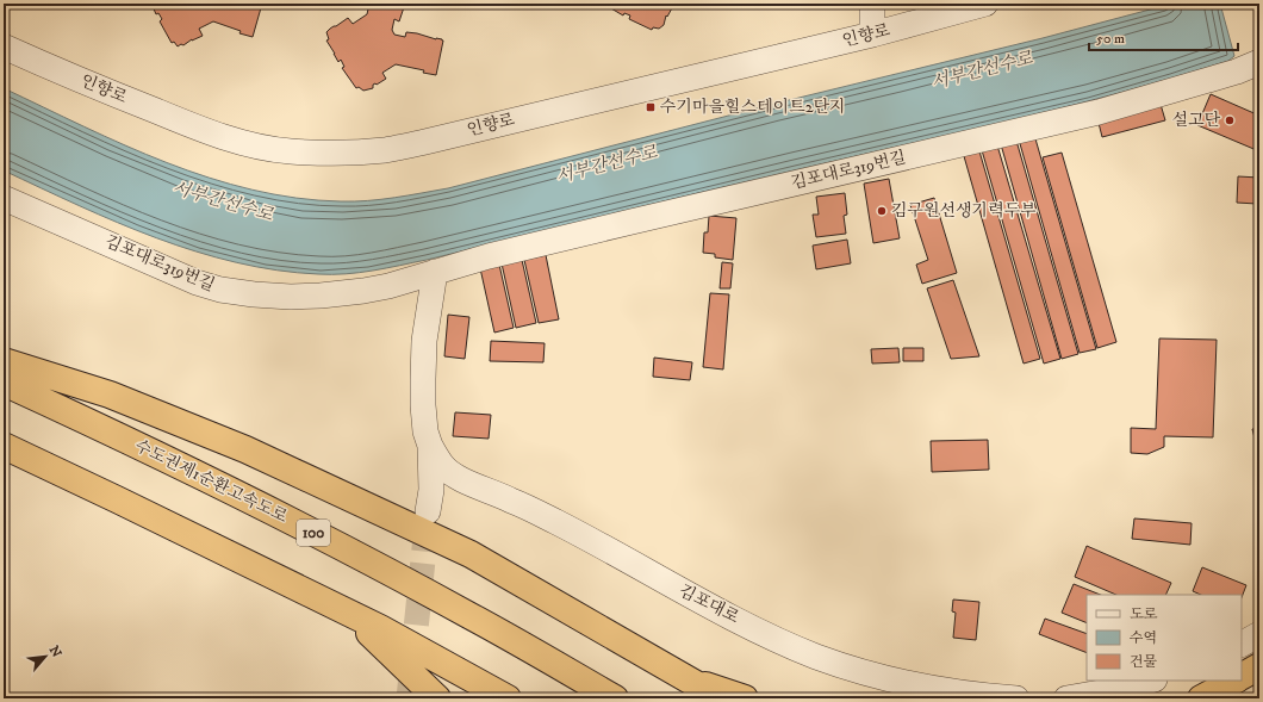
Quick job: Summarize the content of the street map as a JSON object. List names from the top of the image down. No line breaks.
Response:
{"streets":{"highway":["수도권제1순환고속도로","100"],"street":["인향로","김포대로319번길","김포대로"]},"water":["서부간선수로"],"places":{"transit":["수기마을힐스테이트2단지"],"other":["설고단","김구원선생기력두부"]},"legend":["도로","수역","건물"],"scale_bar":"50 m","north":"top right"}
